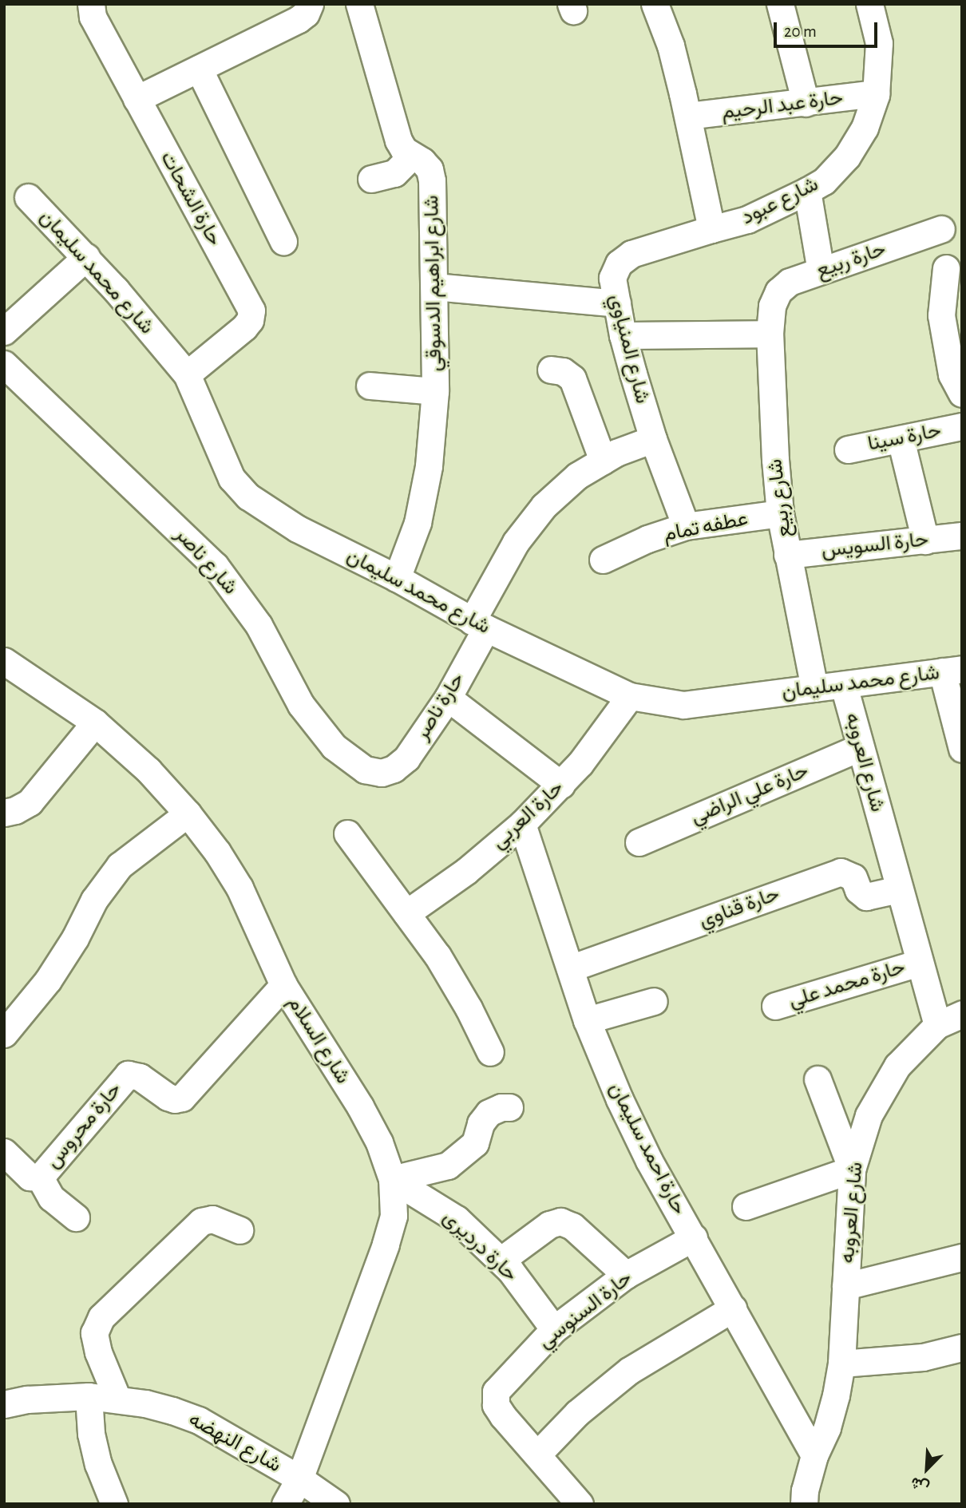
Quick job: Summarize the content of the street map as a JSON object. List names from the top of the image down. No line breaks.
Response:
{"streets":{"street":["حارة عبد الرحيم","حارة الشحات","شارع عبود","حارة ربيع","شارع محمد سليمان","شارع ابراهيم الدسوقي","شارع المنياوي","حارة سينا","شارع ربيع","عطفه تمام","حارة السويس","شارع ناصر","حارة ناصر","شارع العروبه","حارة علي الراضي","حارة العربي","حارة قناوي","حارة محمد علي","شارع السلام","حارة محروس","حارة احمد سليمان","حارة درديرى","حارة السنوسي","شارع النهضه"]},"crossings":[["حارة عبد الرحيم","شارع عبود"],["حارة الشحات","شارع محمد سليمان"],["شارع عبود","شارع المنياوي"],["حارة ربيع","شارع ربيع"],["شارع محمد سليمان","شارع ابراهيم الدسوقي"],["شارع محمد سليمان","شارع ربيع"],["شارع محمد سليمان","حارة ناصر"],["شارع محمد سليمان","شارع العروبه"],["شارع محمد سليمان","حارة العربي"],["شارع المنياوي","عطفه تمام"],["شارع المنياوي","حارة ناصر"],["شارع ربيع","عطفه تمام"],["شارع ربيع","حارة السويس"],["شارع ناصر","حارة ناصر"],["شارع العروبه","حارة علي الراضي"],["شارع العروبه","حارة قناوي"],["شارع العروبه","حارة محمد علي"],["شارع العروبه","حارة احمد سليمان"],["حارة العربي","حارة احمد سليمان"],["حارة قناوي","حارة احمد سليمان"],["شارع السلام","حارة محروس"],["شارع السلام","حارة درديرى"],["شارع السلام","شارع النهضه"],["حارة احمد سليمان","حارة السنوسي"],["حارة درديرى","حارة السنوسي"]],"scale_bar":"20 m","north":"bottom left"}
